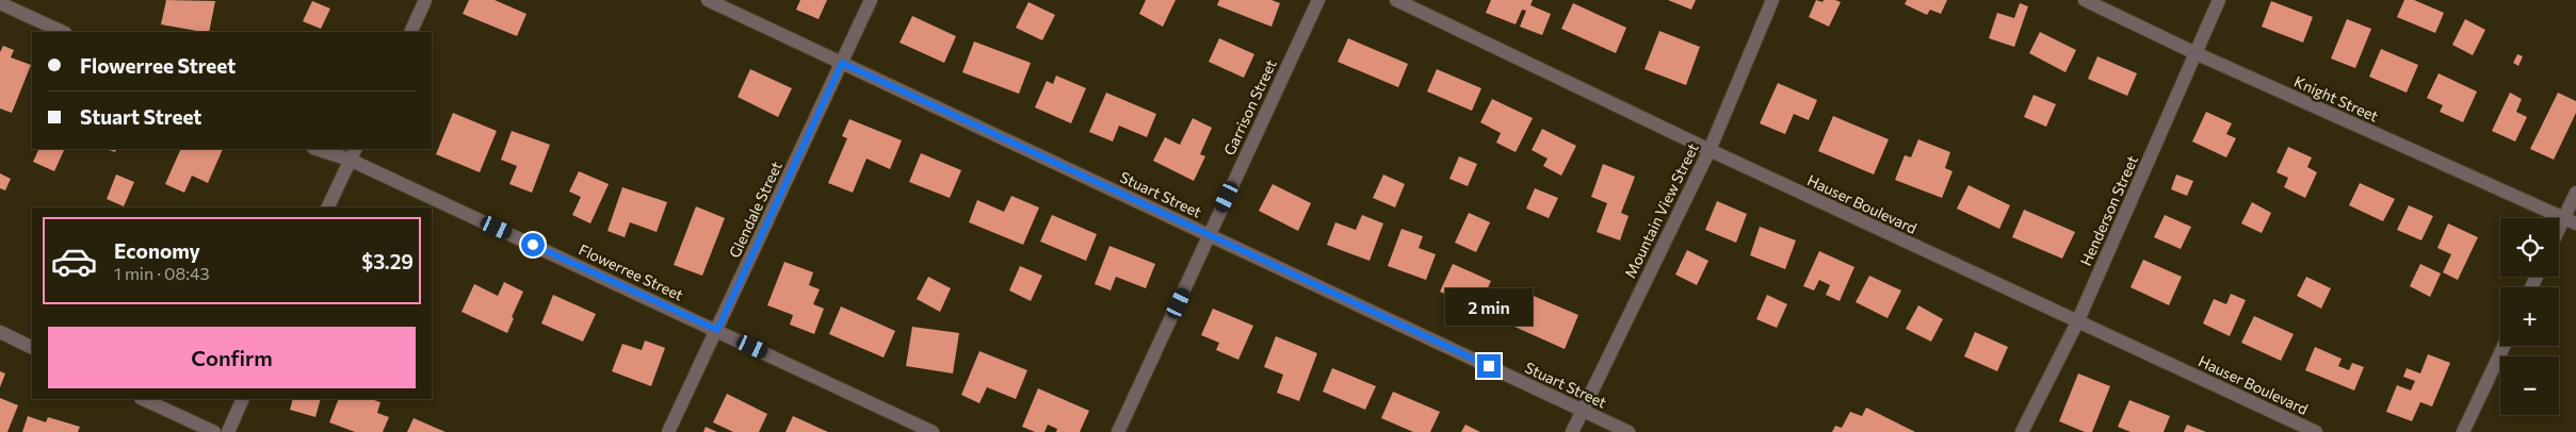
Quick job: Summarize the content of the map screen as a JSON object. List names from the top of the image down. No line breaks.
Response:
{"streets":{"street":["Knight Street","Garrison Street","Stuart Street","Hauser Boulevard","Glendale Street","Mountain View Street","Henderson Street","Flowerree Street"]},"crossings":[["Knight Street","Henderson Street"],["Garrison Street","Stuart Street"],["Stuart Street","Glendale Street"],["Stuart Street","Mountain View Street"],["Hauser Boulevard","Mountain View Street"],["Hauser Boulevard","Henderson Street"],["Glendale Street","Flowerree Street"]],"page":{"banner":["Flowerree Street","Stuart Street"],"list":[{"name":"Economy","note":"1 min · 08:43","value":"$3.29"}],"map_buttons":["+","−"],"bubble":"2 min","buttons":"Confirm"}}
